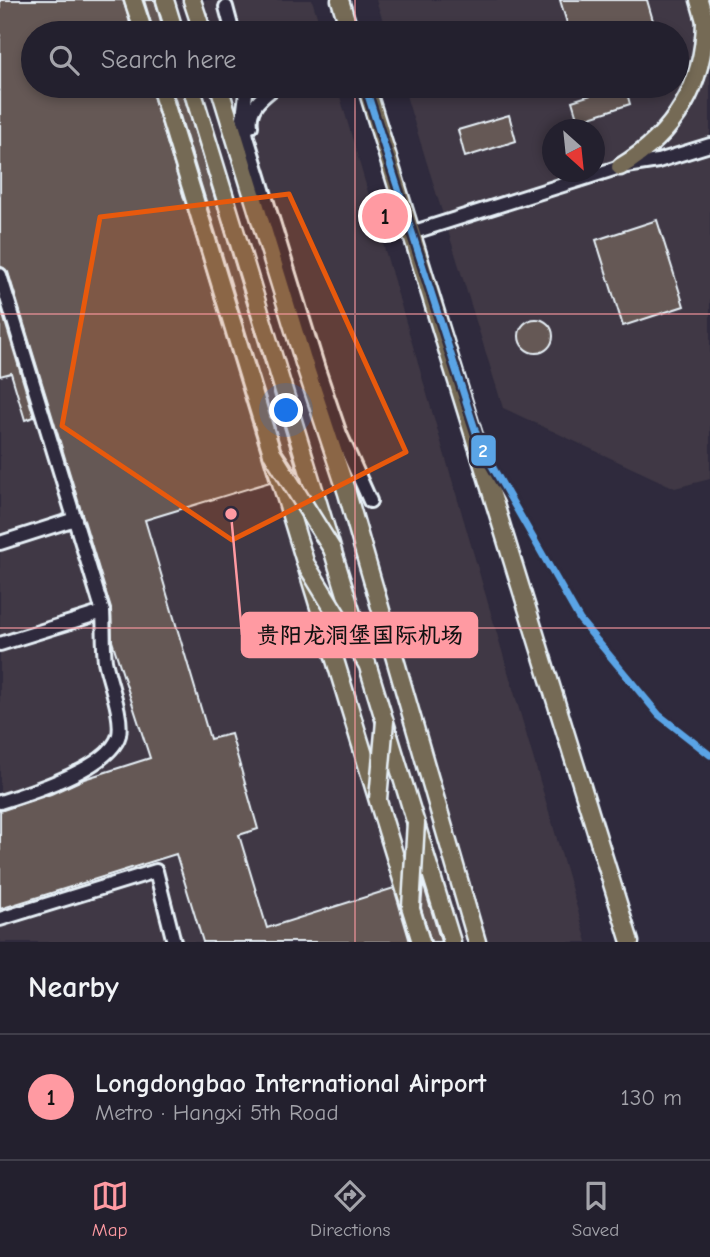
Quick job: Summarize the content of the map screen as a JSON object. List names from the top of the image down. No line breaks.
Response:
{"places":["贵阳龙洞堡国际机场"],"lines":["transit line 2"],"north":"bottom right","page":{"search":"Search here","pins":"1","heading":"Nearby","list":[{"mark":"1","name":"Longdongbao International Airport","note":"Metro · Hangxi 5th Road","value":"130 m"}],"nav":["Map","Directions","Saved"]}}
